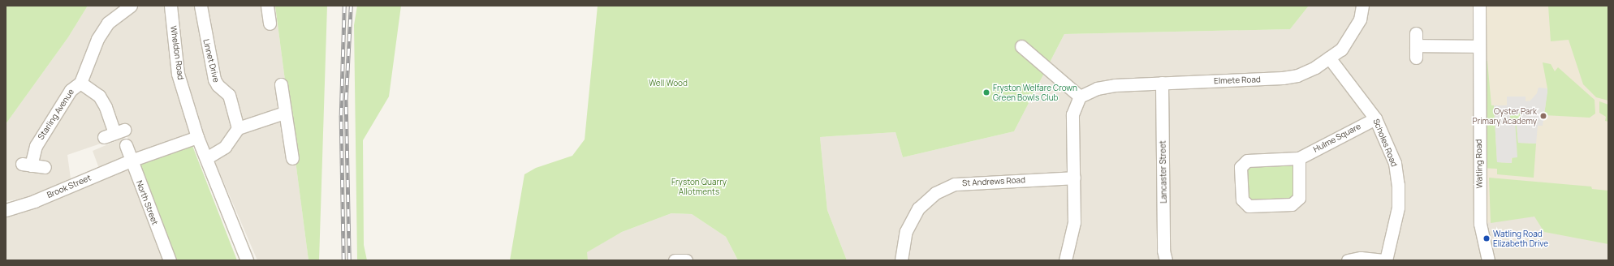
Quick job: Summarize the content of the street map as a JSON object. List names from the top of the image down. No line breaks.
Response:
{"streets":{"street":["Wheldon Road","Linnet Drive","Elmete Road","Starling Avenue","Hulme Square","Scholes Road","Watling Road","Lancaster Street","St Andrews Road","Brook Street","North Street"]},"crossings":[["Elmete Road","Scholes Road"],["Elmete Road","Lancaster Street"],["Hulme Square","Scholes Road"],["Brook Street","North Street"]],"parks":["Well Wood","Fryston Quarry Allotments"],"places":["Fryston Welfare Crown Green Bowls Club","Oyster Park Primary Academy","Watling Road Elizabeth Drive"]}
